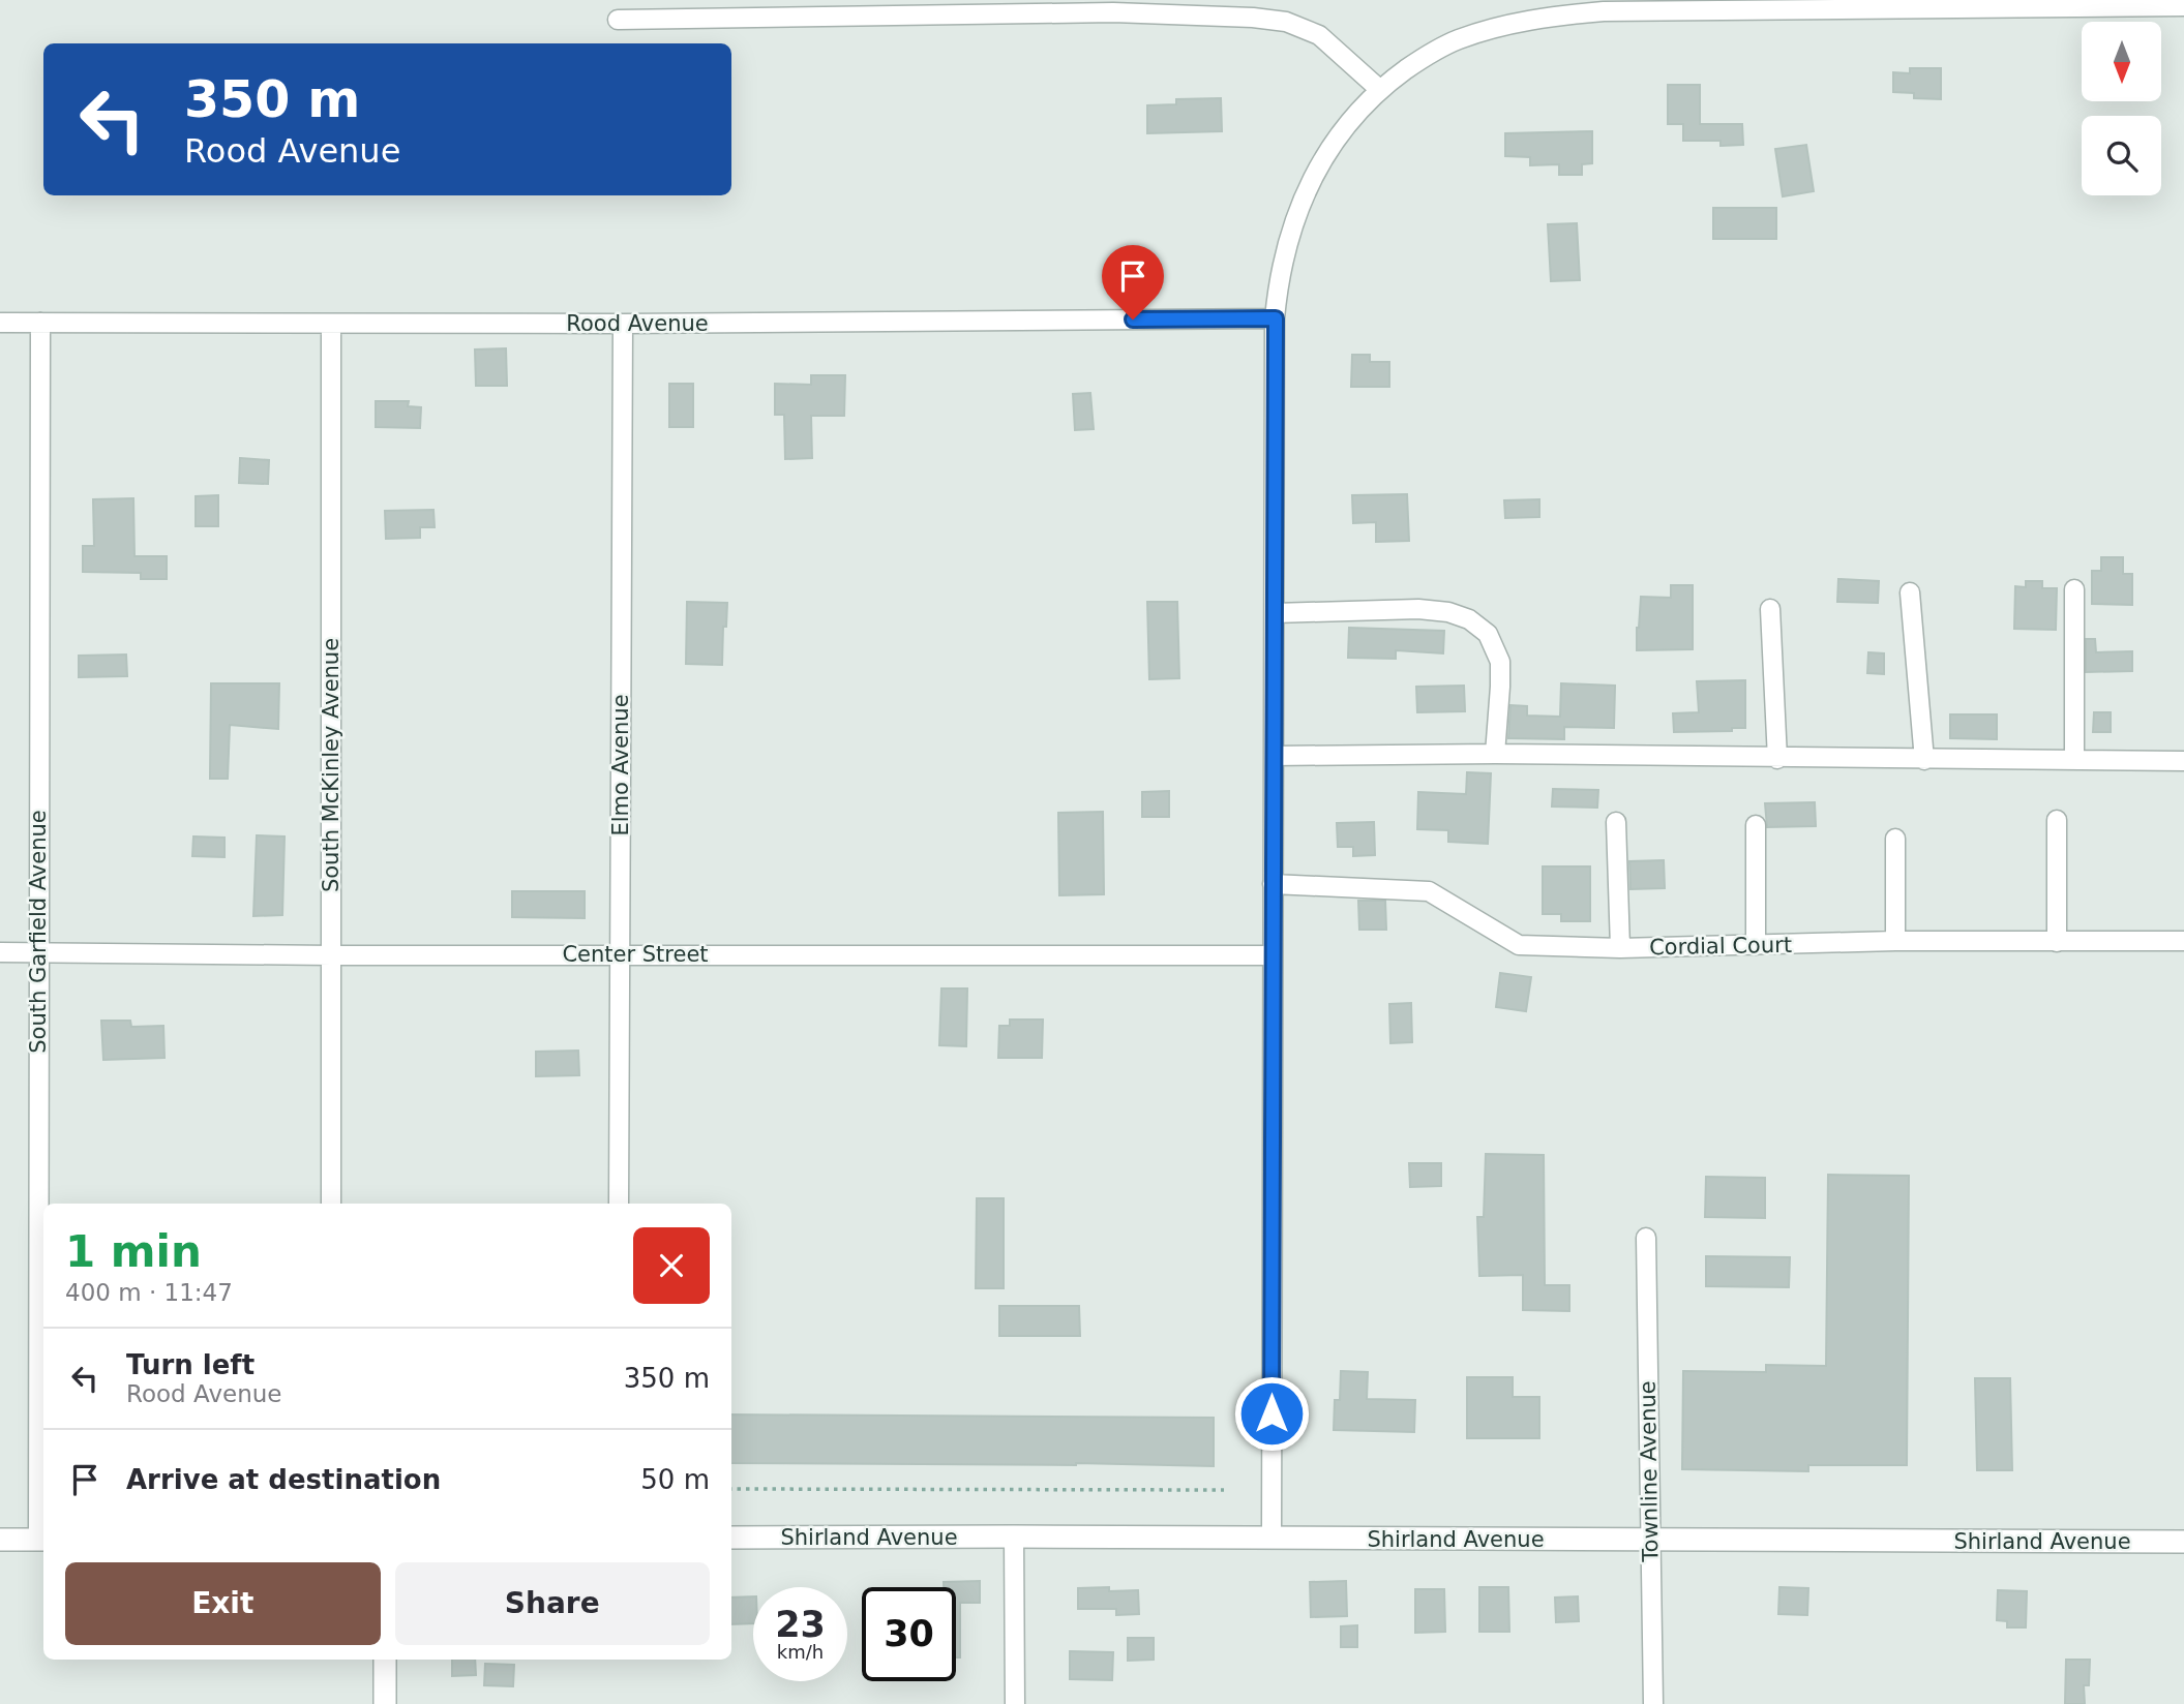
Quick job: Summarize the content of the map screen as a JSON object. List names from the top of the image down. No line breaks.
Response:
{"streets":{"street":["Rood Avenue","South McKinley Avenue","Elmo Avenue","South Garfield Avenue","Cordial Court","Center Street","Townline Avenue","Shirland Avenue"]},"crossings":[["Rood Avenue","South McKinley Avenue"],["Rood Avenue","Elmo Avenue"],["Rood Avenue","South Garfield Avenue"],["South McKinley Avenue","Center Street"],["Elmo Avenue","Center Street"],["South Garfield Avenue","Center Street"],["Townline Avenue","Shirland Avenue"]],"north":"bottom","page":{"turn":["350 m","Rood Avenue"],"heading":["1 min","400 m · 11:47"],"list":[{"name":"Turn left","note":"Rood Avenue","value":"350 m"},{"name":"Arrive at destination","value":"50 m"}],"buttons":["Exit","Share"],"speed":"23 km/h","limit":"30"}}
